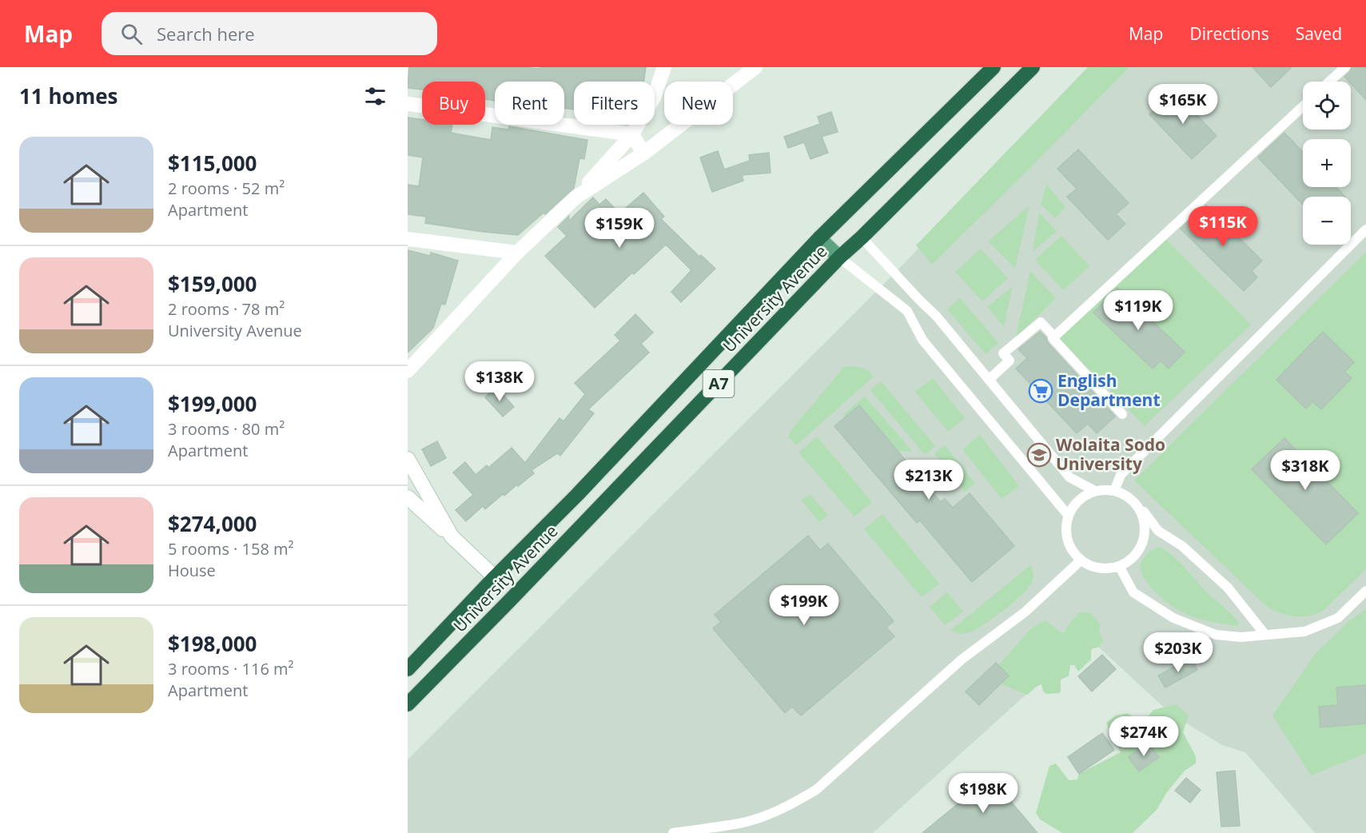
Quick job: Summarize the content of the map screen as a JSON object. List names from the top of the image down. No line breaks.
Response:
{"streets":{"highway":["University Avenue","A7"]},"places":{"supermarket":["English Department"],"school or university":["Wolaita Sodo University"]},"page":{"header":"Map","search":"Search here","nav":["Map","Directions","Saved"],"heading":"11 homes","map_buttons":["+","−"],"chip":["Buy","Rent","Filters","New"],"price":["$165K","$115K","$159K","$119K","$138K","$318K","$213K","$199K","$203K","$274K","$198K"],"list":[{"name":"$115,000","note":"2 rooms · 52 m² · Apartment"},{"name":"$159,000","note":"2 rooms · 78 m² · University Avenue"},{"name":"$199,000","note":"3 rooms · 80 m² · Apartment"},{"name":"$274,000","note":"5 rooms · 158 m² · House"},{"name":"$198,000","note":"3 rooms · 116 m² · Apartment"}]}}
